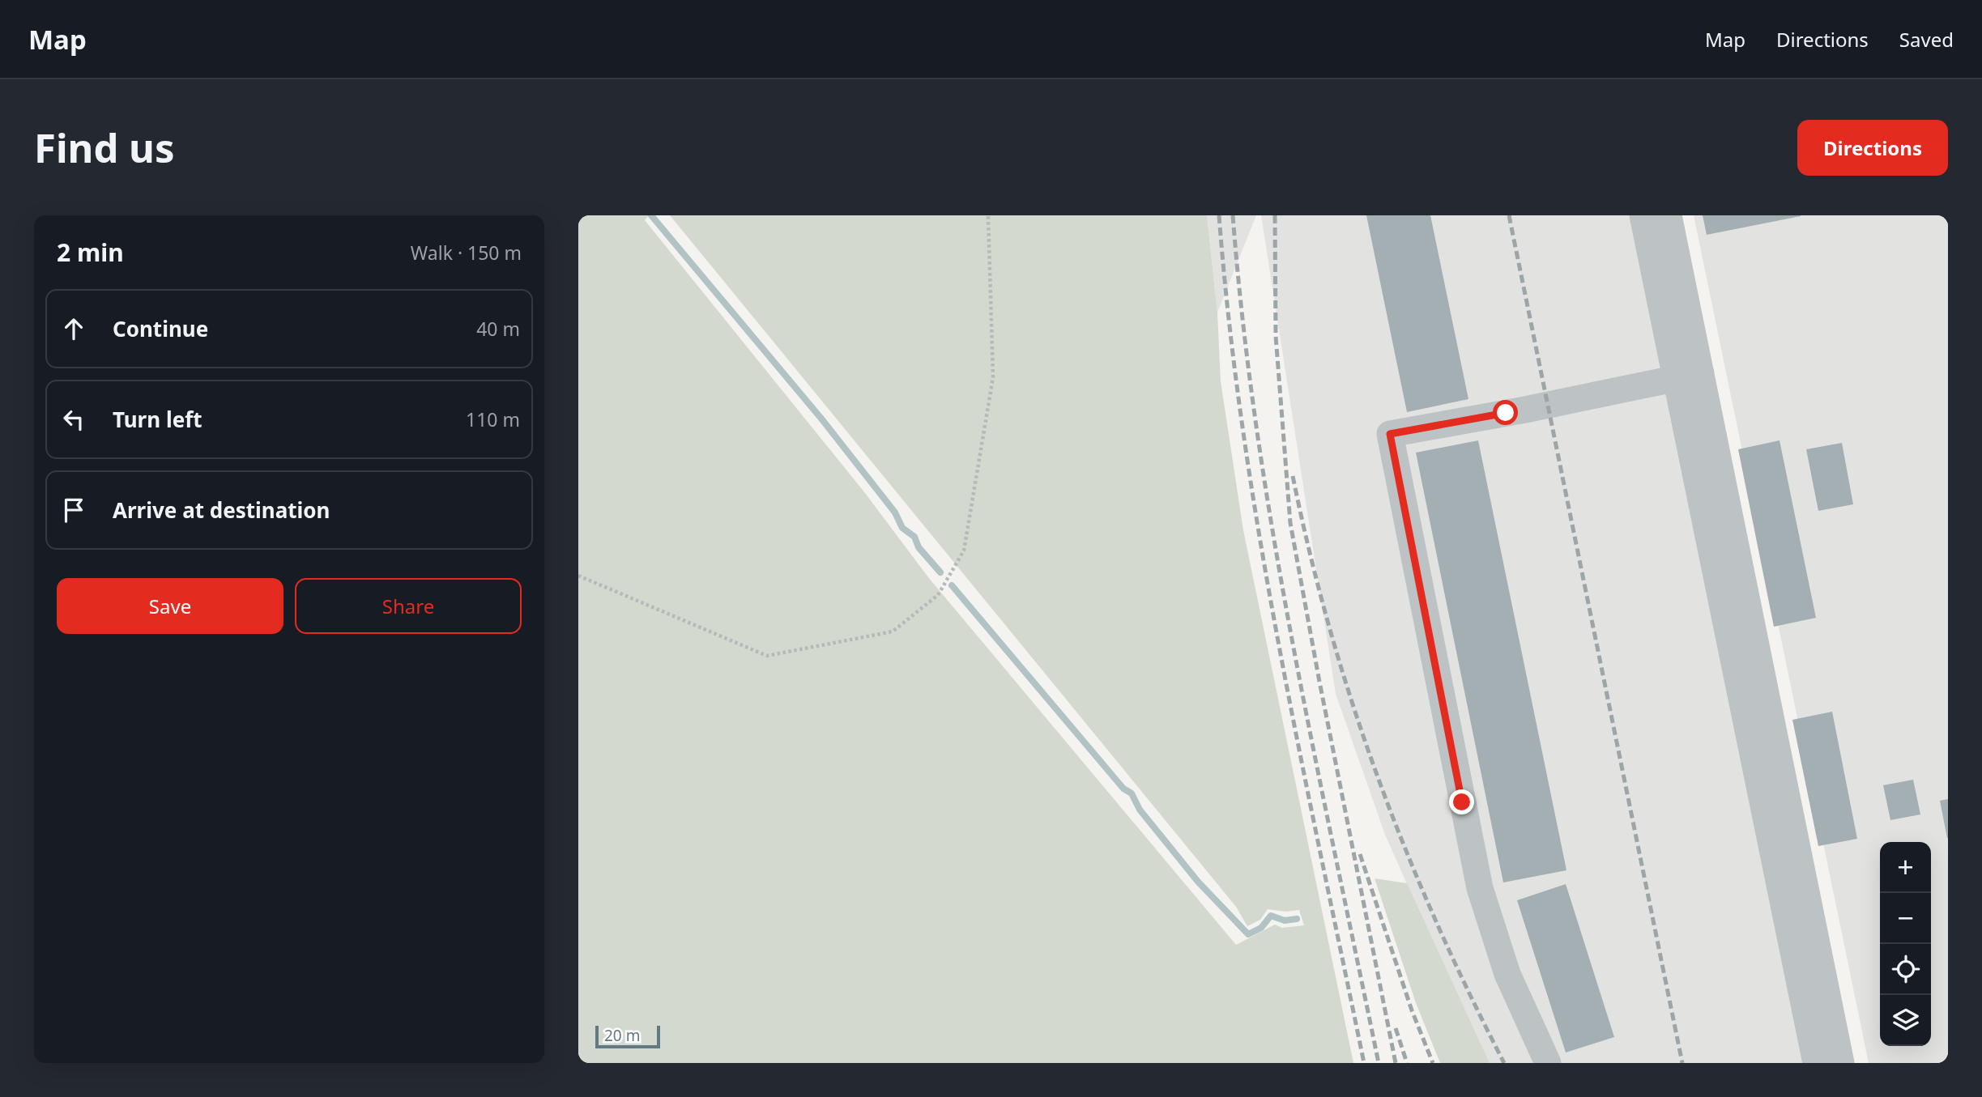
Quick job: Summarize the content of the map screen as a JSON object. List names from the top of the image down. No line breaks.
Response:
{"scale_bar":"20 m","page":{"header":"Map","nav":["Map","Directions","Saved"],"buttons":["Directions",["Save","Share"]],"title":"Find us","heading":["2 min","Walk · 150 m"],"list":[["Continue","40 m"],["Turn left","110 m"],"Arrive at destination"],"map_buttons":["+","−"],"scale":"20 m"}}
